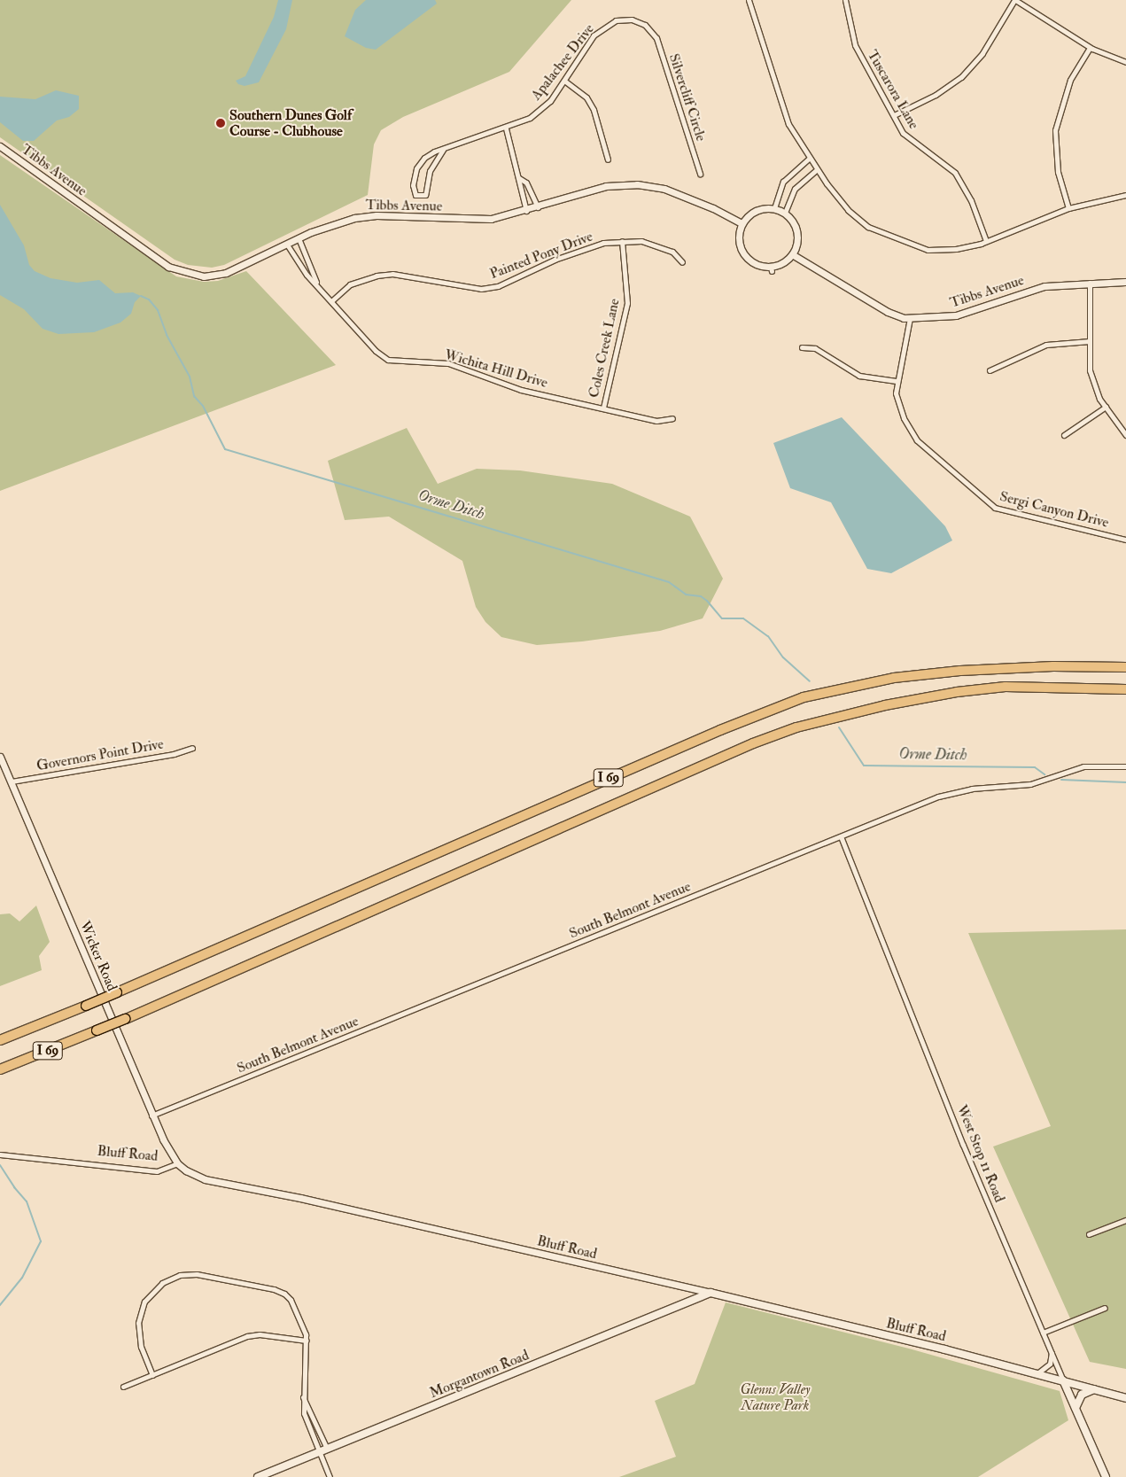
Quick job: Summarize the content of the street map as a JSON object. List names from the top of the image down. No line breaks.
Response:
{"streets":{"highway":["I 69"],"main road":["Bluff Road","West Stop 11 Road","Morgantown Road"],"street":["Apalachee Drive","Tuscarora Lane","Silvercliff Circle","Tibbs Avenue","Painted Pony Drive","Coles Creek Lane","Wichita Hill Drive","Sergi Canyon Drive","Governors Point Drive","South Belmont Avenue","Wicker Road"]},"crossings":[["Apalachee Drive","Silvercliff Circle"],["Tibbs Avenue","Wichita Hill Drive"],["Tibbs Avenue","Sergi Canyon Drive"],["Painted Pony Drive","Coles Creek Lane"],["Painted Pony Drive","Wichita Hill Drive"],["Coles Creek Lane","Wichita Hill Drive"],["Governors Point Drive","Wicker Road"],["South Belmont Avenue","Wicker Road"],["South Belmont Avenue","West Stop 11 Road"],["Wicker Road","Bluff Road"],["Bluff Road","West Stop 11 Road"],["Bluff Road","Morgantown Road"]],"water":["Orme Ditch"],"parks":["Glenns Valley Nature Park"],"places":["Southern Dunes Golf Course - Clubhouse"]}
